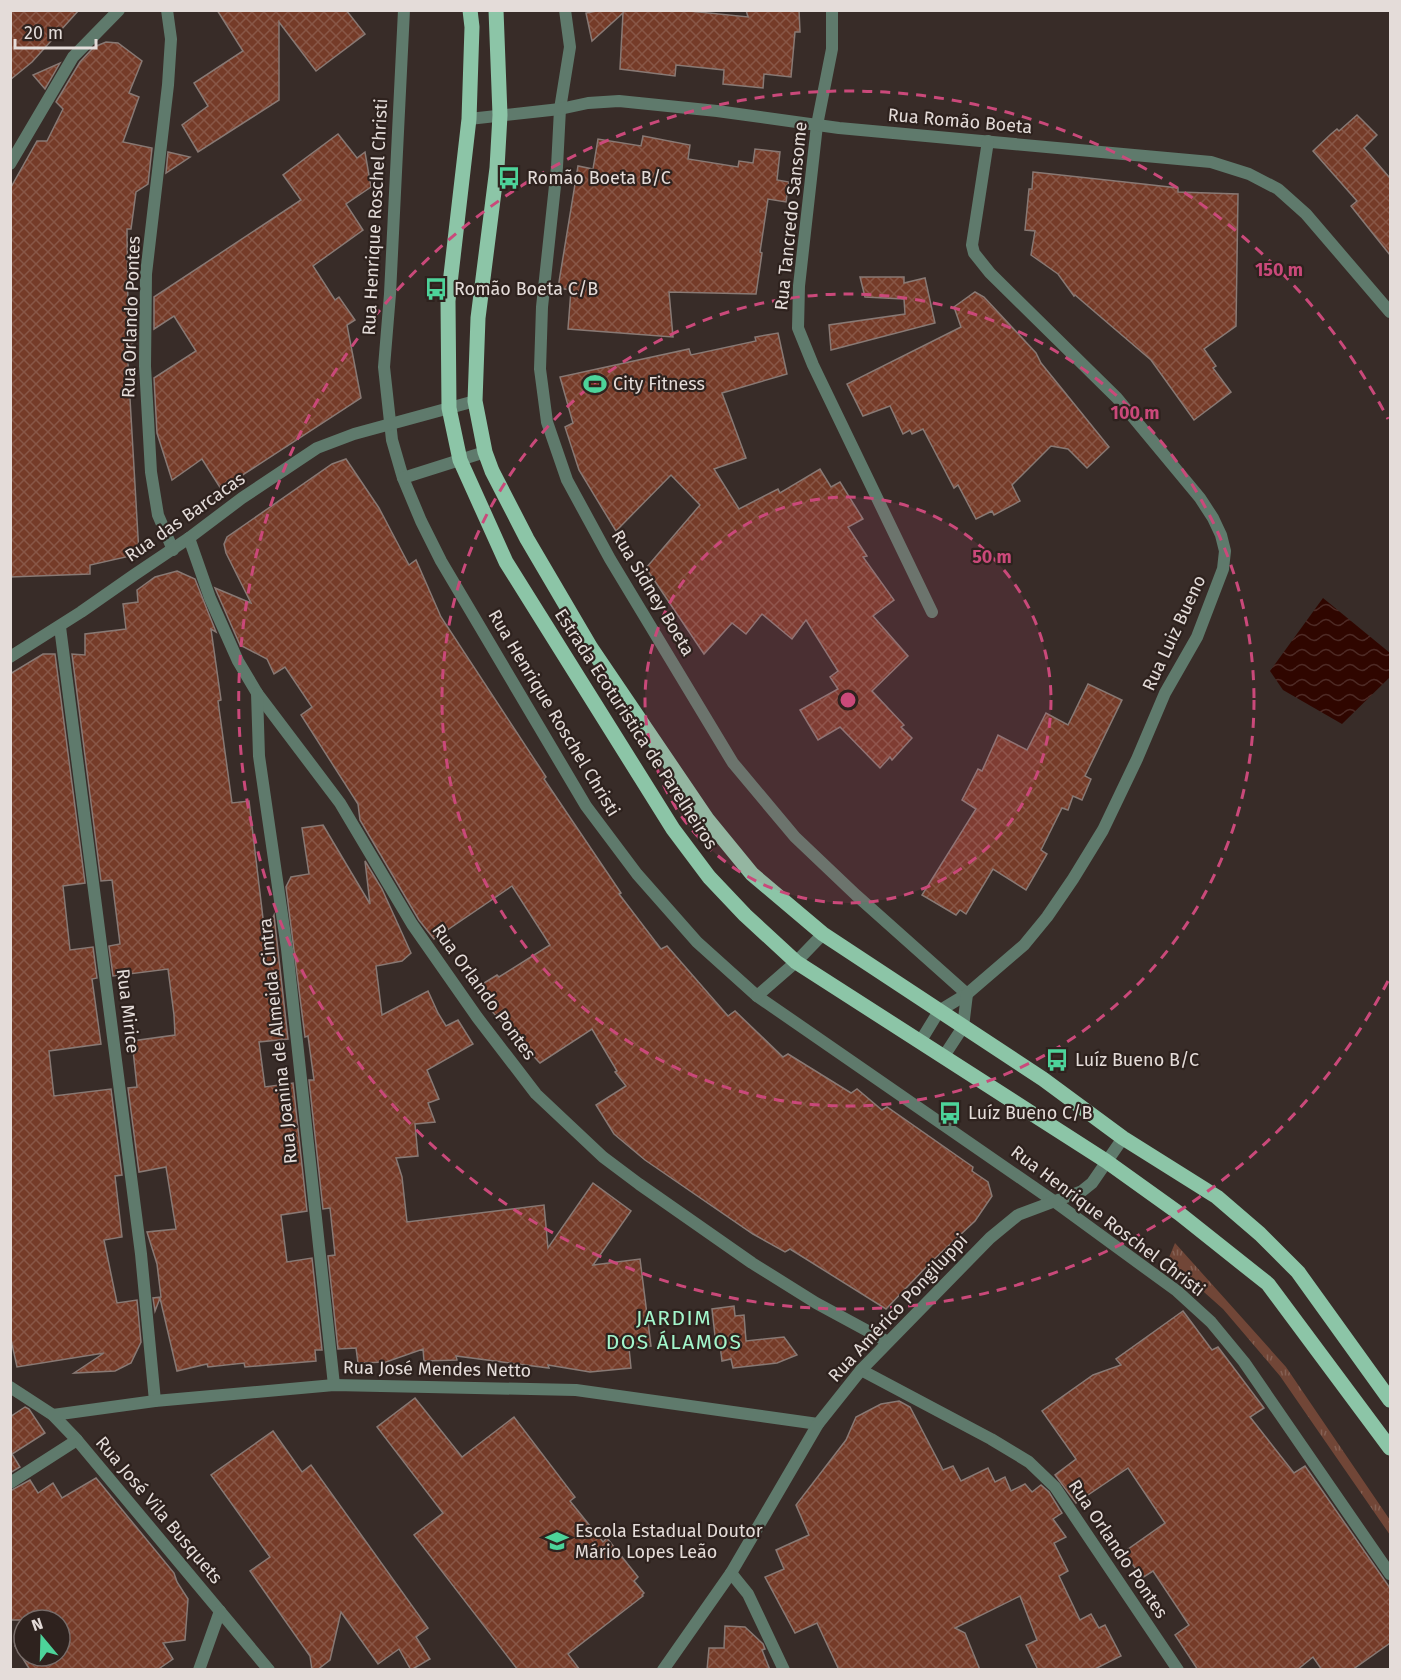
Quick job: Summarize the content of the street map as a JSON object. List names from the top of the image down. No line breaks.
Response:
{"streets":{"main road":["Estrada Ecoturistica de Parelheiros"],"street":["Rua Romão Boeta","Rua Tancredo Sansome","Rua Henrique Roschel Christi","Rua Orlando Pontes","Rua das Barcacas","Rua Sidney Boeta","Rua Luiz Bueno","Rua Mirice","Rua Joanina de Almeida Cintra","Rua Américo Pongiluppi","Rua José Mendes Netto","Rua José Vila Busquets"]},"crossings":[["Rua Romão Boeta","Rua Tancredo Sansome"],["Rua Romão Boeta","Rua Sidney Boeta"],["Rua Romão Boeta","Rua Luiz Bueno"],["Rua Romão Boeta","Estrada Ecoturistica de Parelheiros"],["Rua Henrique Roschel Christi","Rua das Barcacas"],["Rua Henrique Roschel Christi","Rua Américo Pongiluppi"],["Rua Orlando Pontes","Rua das Barcacas"],["Rua Orlando Pontes","Rua Joanina de Almeida Cintra"],["Rua Orlando Pontes","Rua Américo Pongiluppi"],["Rua das Barcacas","Rua Mirice"],["Rua Sidney Boeta","Rua Luiz Bueno"],["Estrada Ecoturistica de Parelheiros","Rua Américo Pongiluppi"],["Rua Mirice","Rua José Mendes Netto"],["Rua Joanina de Almeida Cintra","Rua José Mendes Netto"],["Rua Américo Pongiluppi","Rua José Mendes Netto"],["Rua José Mendes Netto","Rua José Vila Busquets"]],"districts":["JARDIM DOS ÁLAMOS"],"places":{"bus stop":["Romão Boeta B/C","Romão Boeta C/B","Luíz Bueno B/C","Luíz Bueno C/B"],"sports":["City Fitness"],"school or university":["Escola Estadual Doutor Mário Lopes Leão"]},"scale_bar":"20 m","north":"top","rings":["150 m","100 m","50 m"]}
